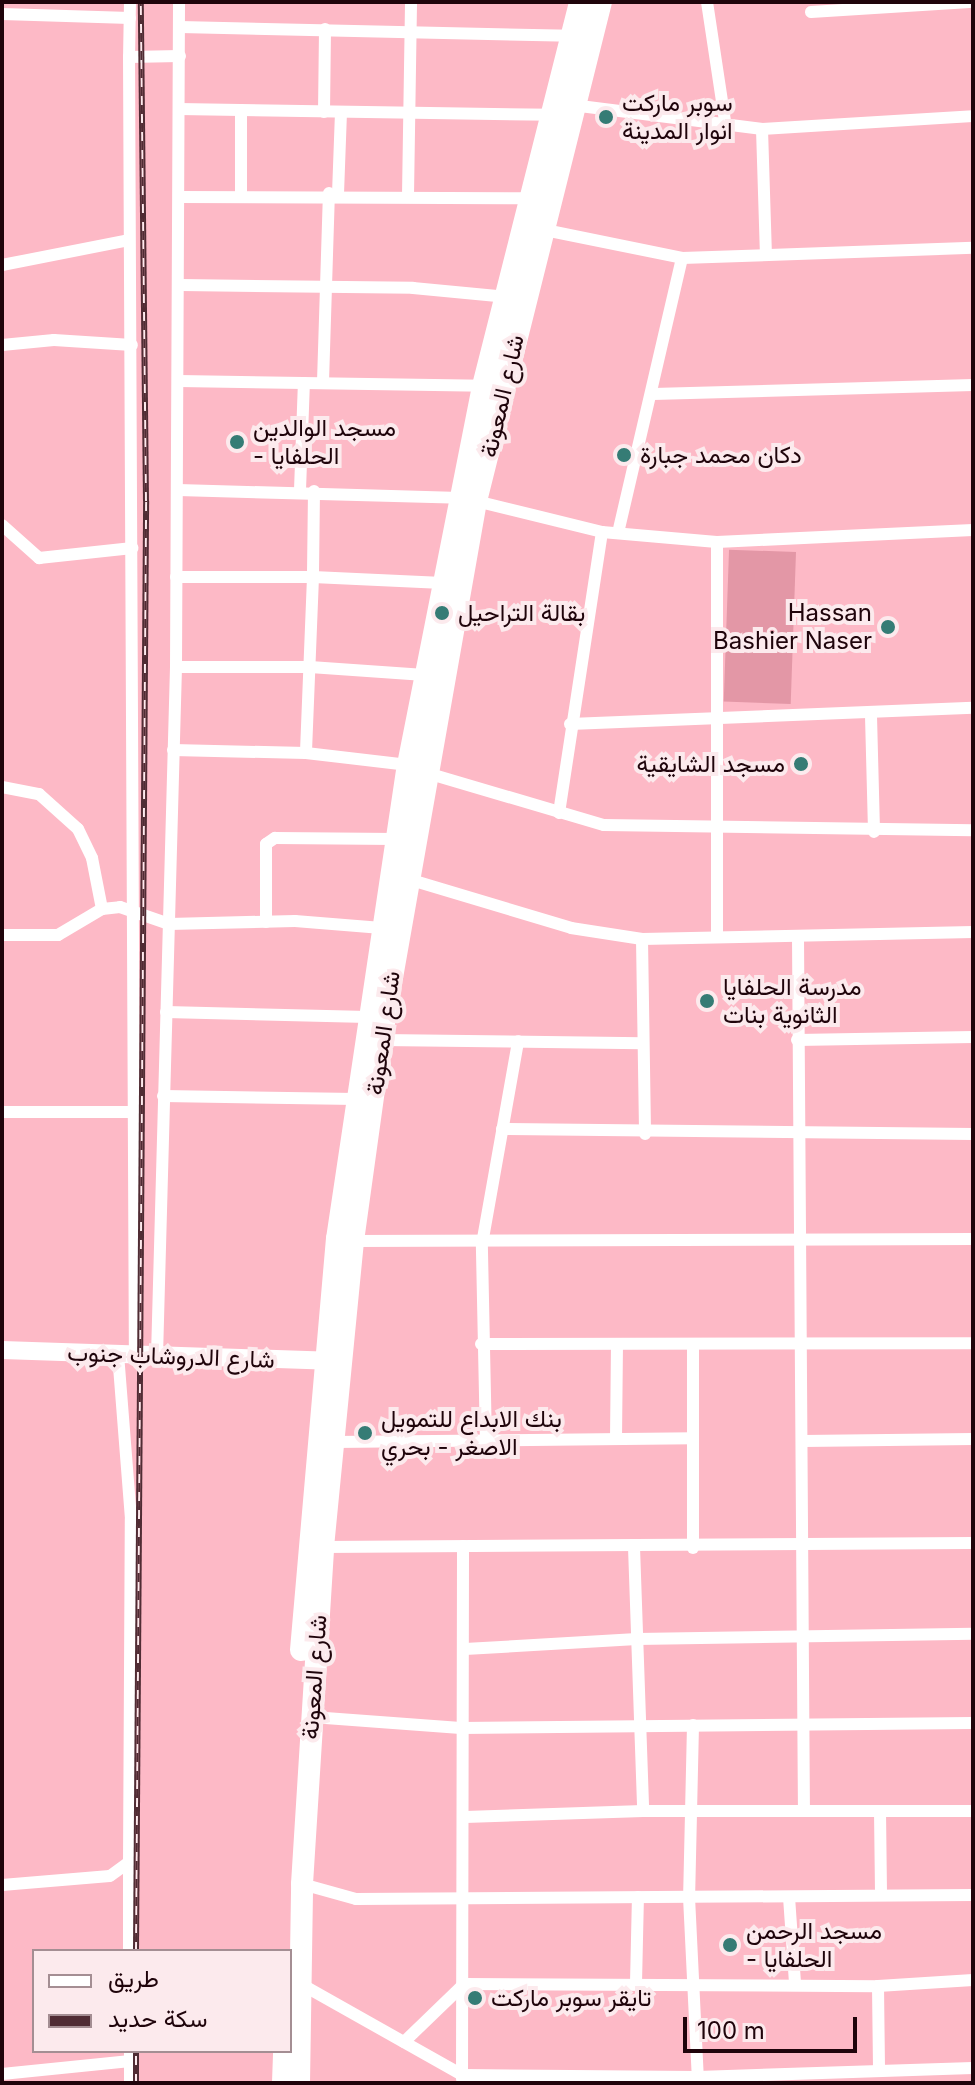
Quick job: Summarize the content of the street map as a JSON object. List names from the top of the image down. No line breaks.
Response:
{"streets":{"highway":["شارع المعونة"],"street":["شارع الدروشاب جنوب"]},"crossings":[["شارع المعونة","شارع الدروشاب جنوب"]],"places":["سوبر ماركت انوار المدينة","مسجد الوالدين - الحلفايا","دكان محمد جبارة","بقالة التراحيل","Hassan Bashier Naser","مسجد الشايقية","مدرسة الحلفايا الثانوية بنات","بنك الابداع للتمويل الاصغر - بحري","مسجد الرحمن - الحلفايا","تايقر سوبر ماركت"],"legend":["طريق","سكة حديد"],"scale_bar":"100 m"}
